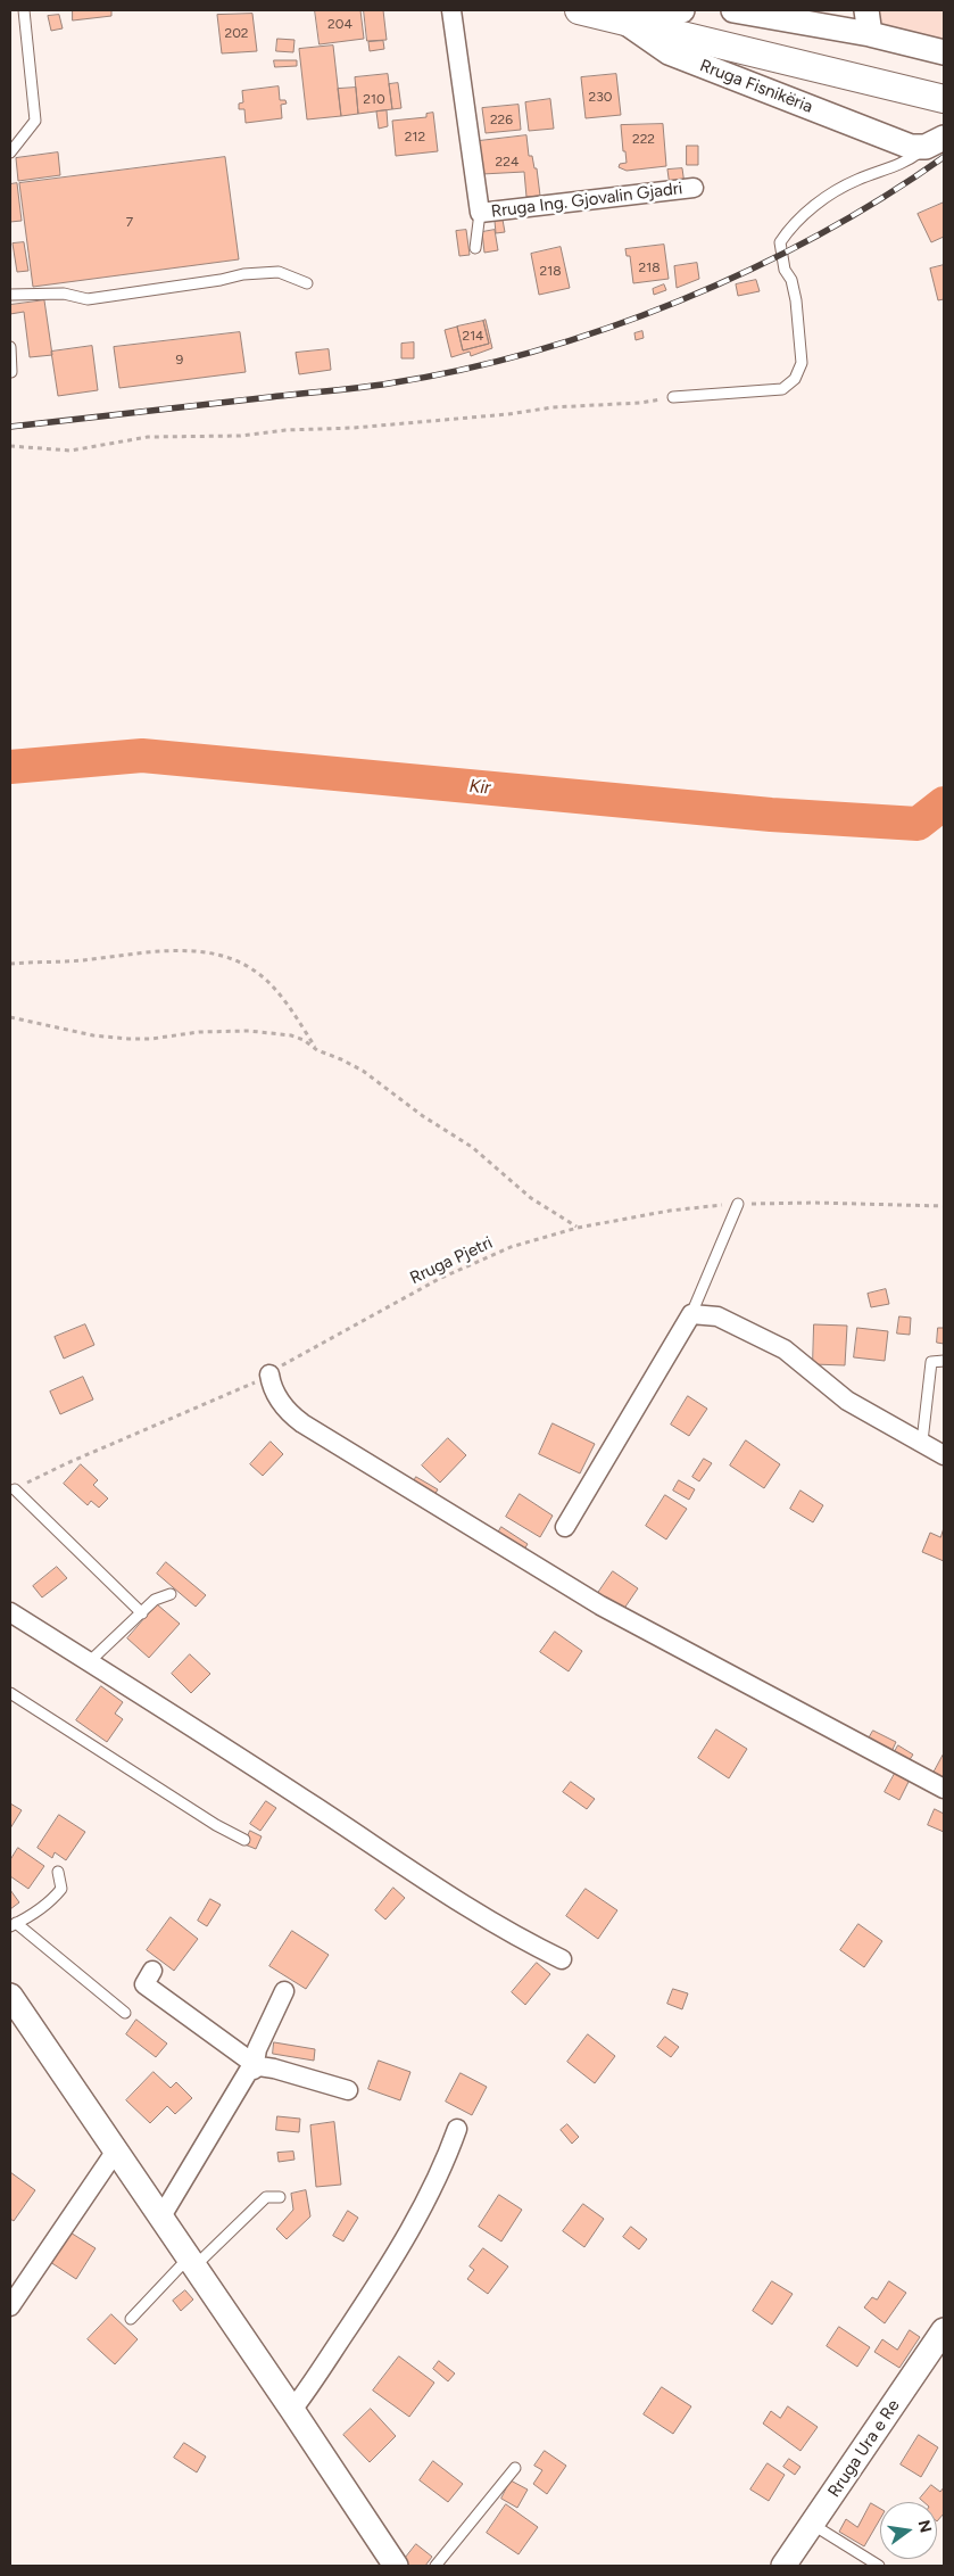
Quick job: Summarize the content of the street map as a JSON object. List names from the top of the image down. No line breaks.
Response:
{"streets":{"street":["Rruga Fisnikëria","Rruga Ing. Gjovalin Gjadri","Rruga Ura e Re"],"path":["Rruga Pjetri"]},"water":["Kir"],"house_numbers":["204","202","230","210","226","212","222","224","7","218","218","214","9"],"north":"right"}
